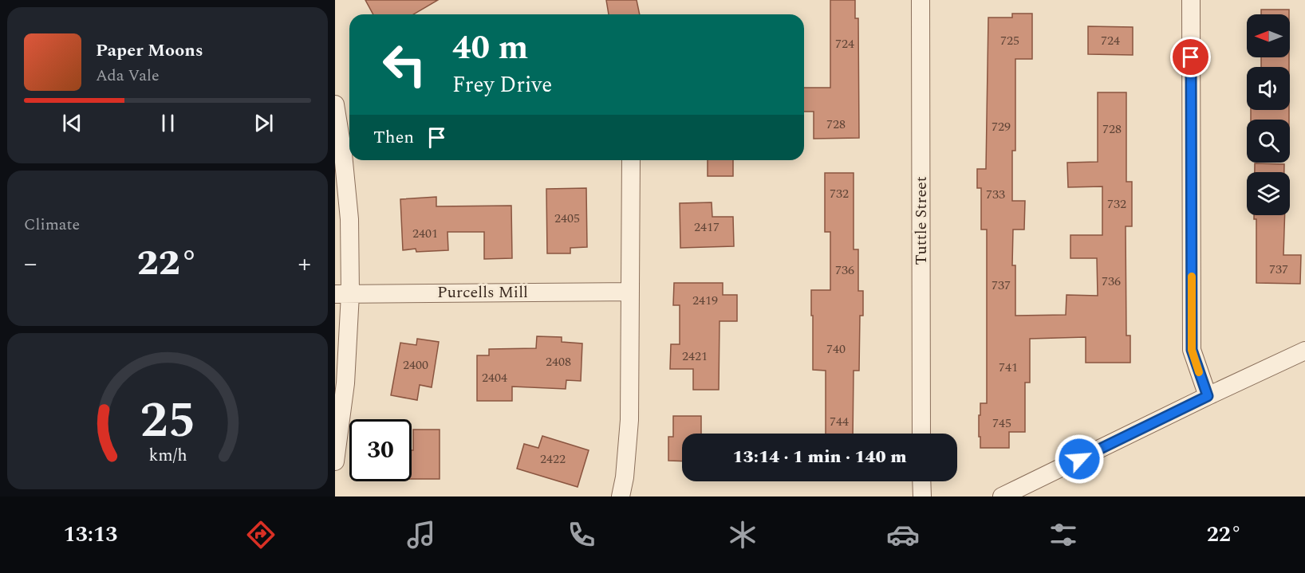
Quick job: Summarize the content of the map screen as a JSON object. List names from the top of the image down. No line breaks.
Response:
{"streets":{"street":["Tuttle Street","Purcells Mill"]},"house_numbers":["725","724","724","728","729","728","732","733","732","2405","2417","2401","737","736","736","737","2419","740","2421","2408","2400","741","2404","744","745","2422"],"north":"left","page":{"turn":["40 m","Frey Drive"],"song":["Paper Moons","Ada Vale"],"then":"Then","tile":"Climate","heat":["−","22°","+"],"limit":"30","trip":"13:14 · 1 min · 140 m","tabs":["13:13","22°"],"gauge":["25","km/h"]}}
